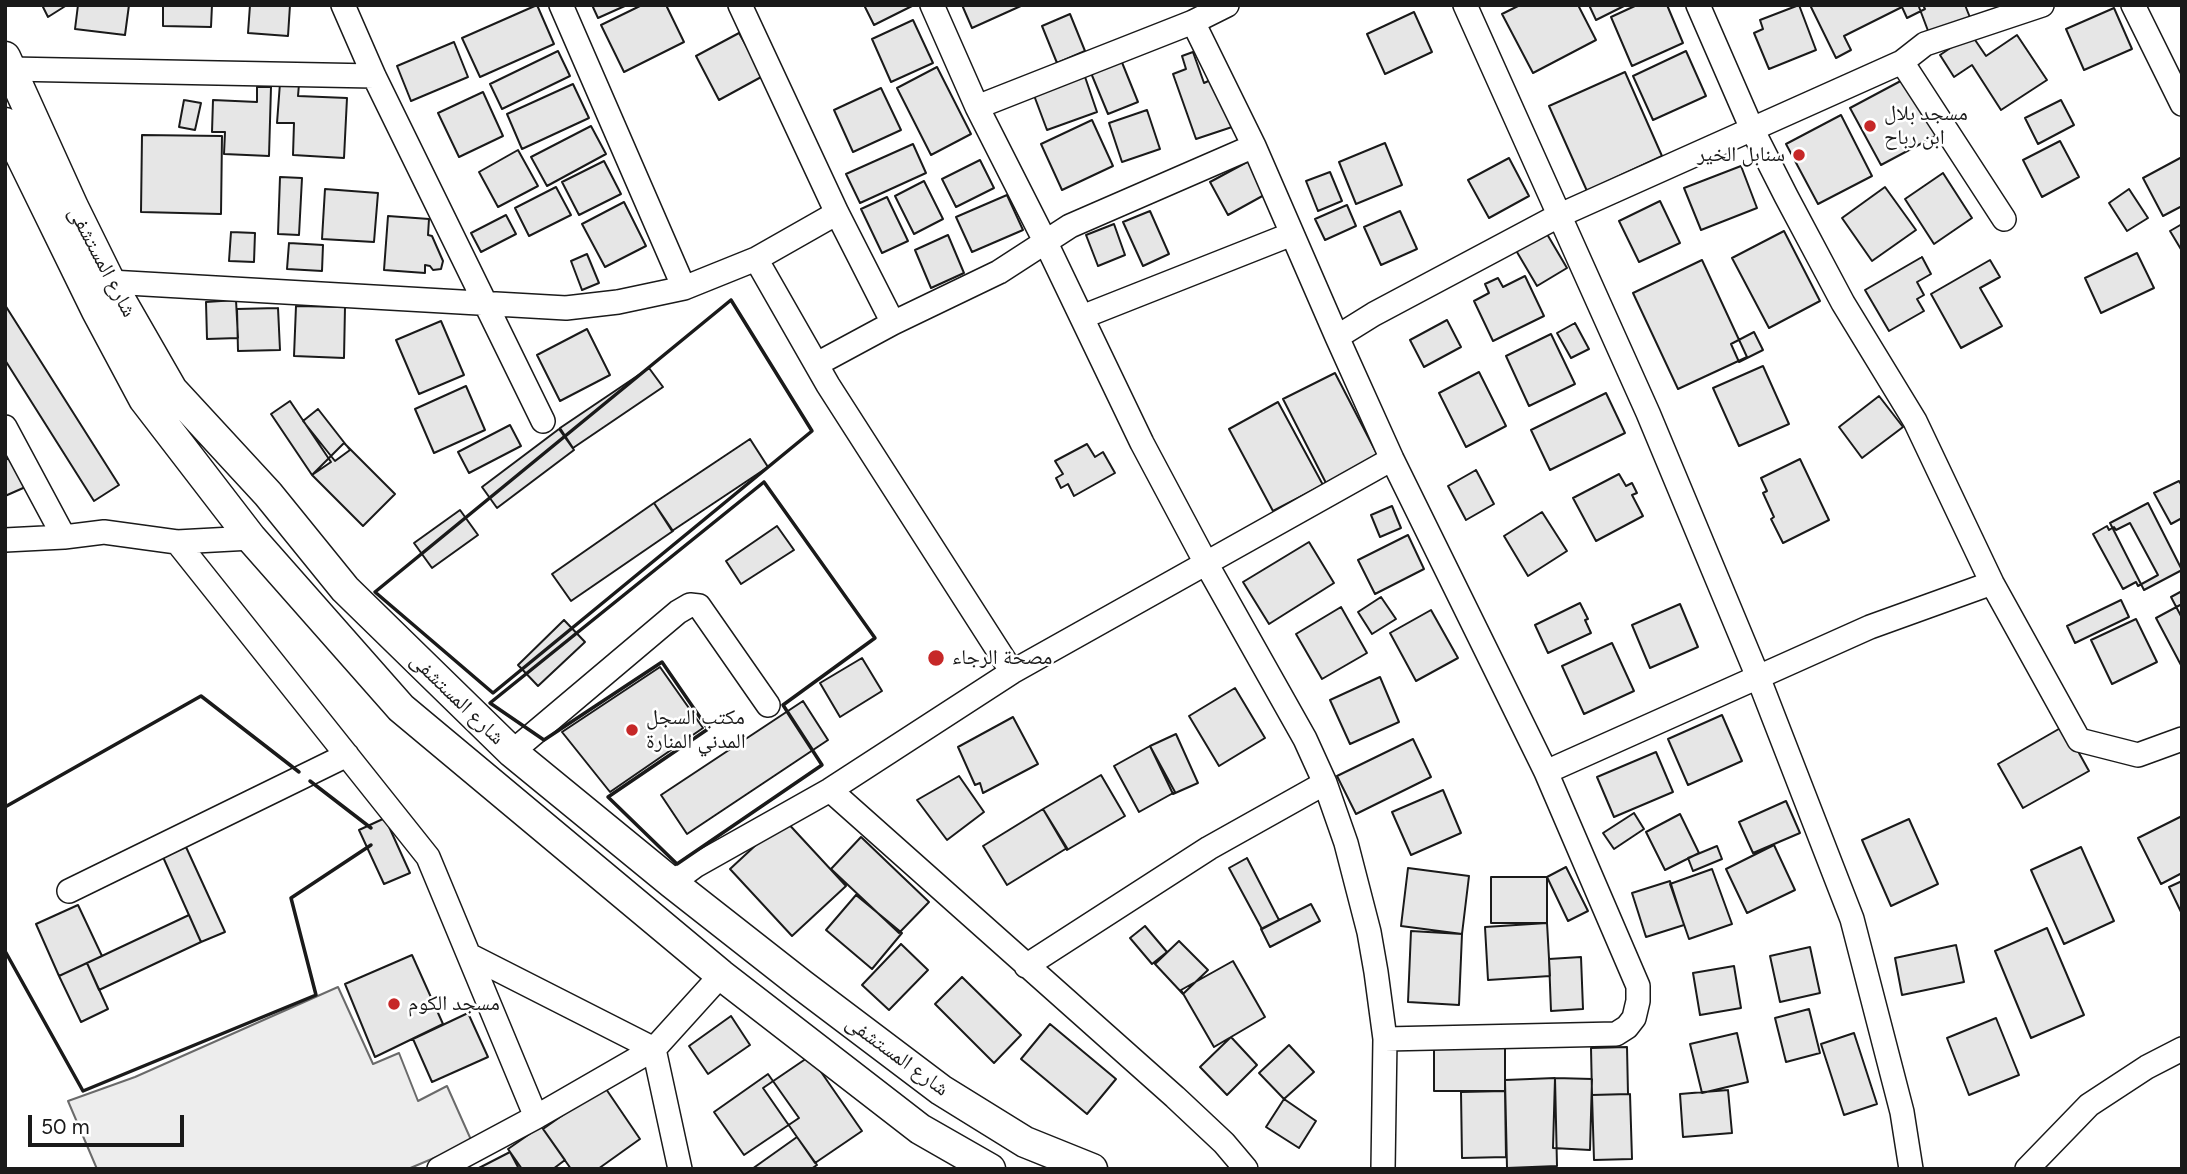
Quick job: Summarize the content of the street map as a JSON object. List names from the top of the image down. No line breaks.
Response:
{"streets":{"main road":["شارع المستشفى"]},"places":["مسجد بلال ابن رباح","سنابل الخير","مصحة الرجاء","مكتب السجل المدني المنارة","مسجد الكوم"],"scale_bar":"50 m"}
